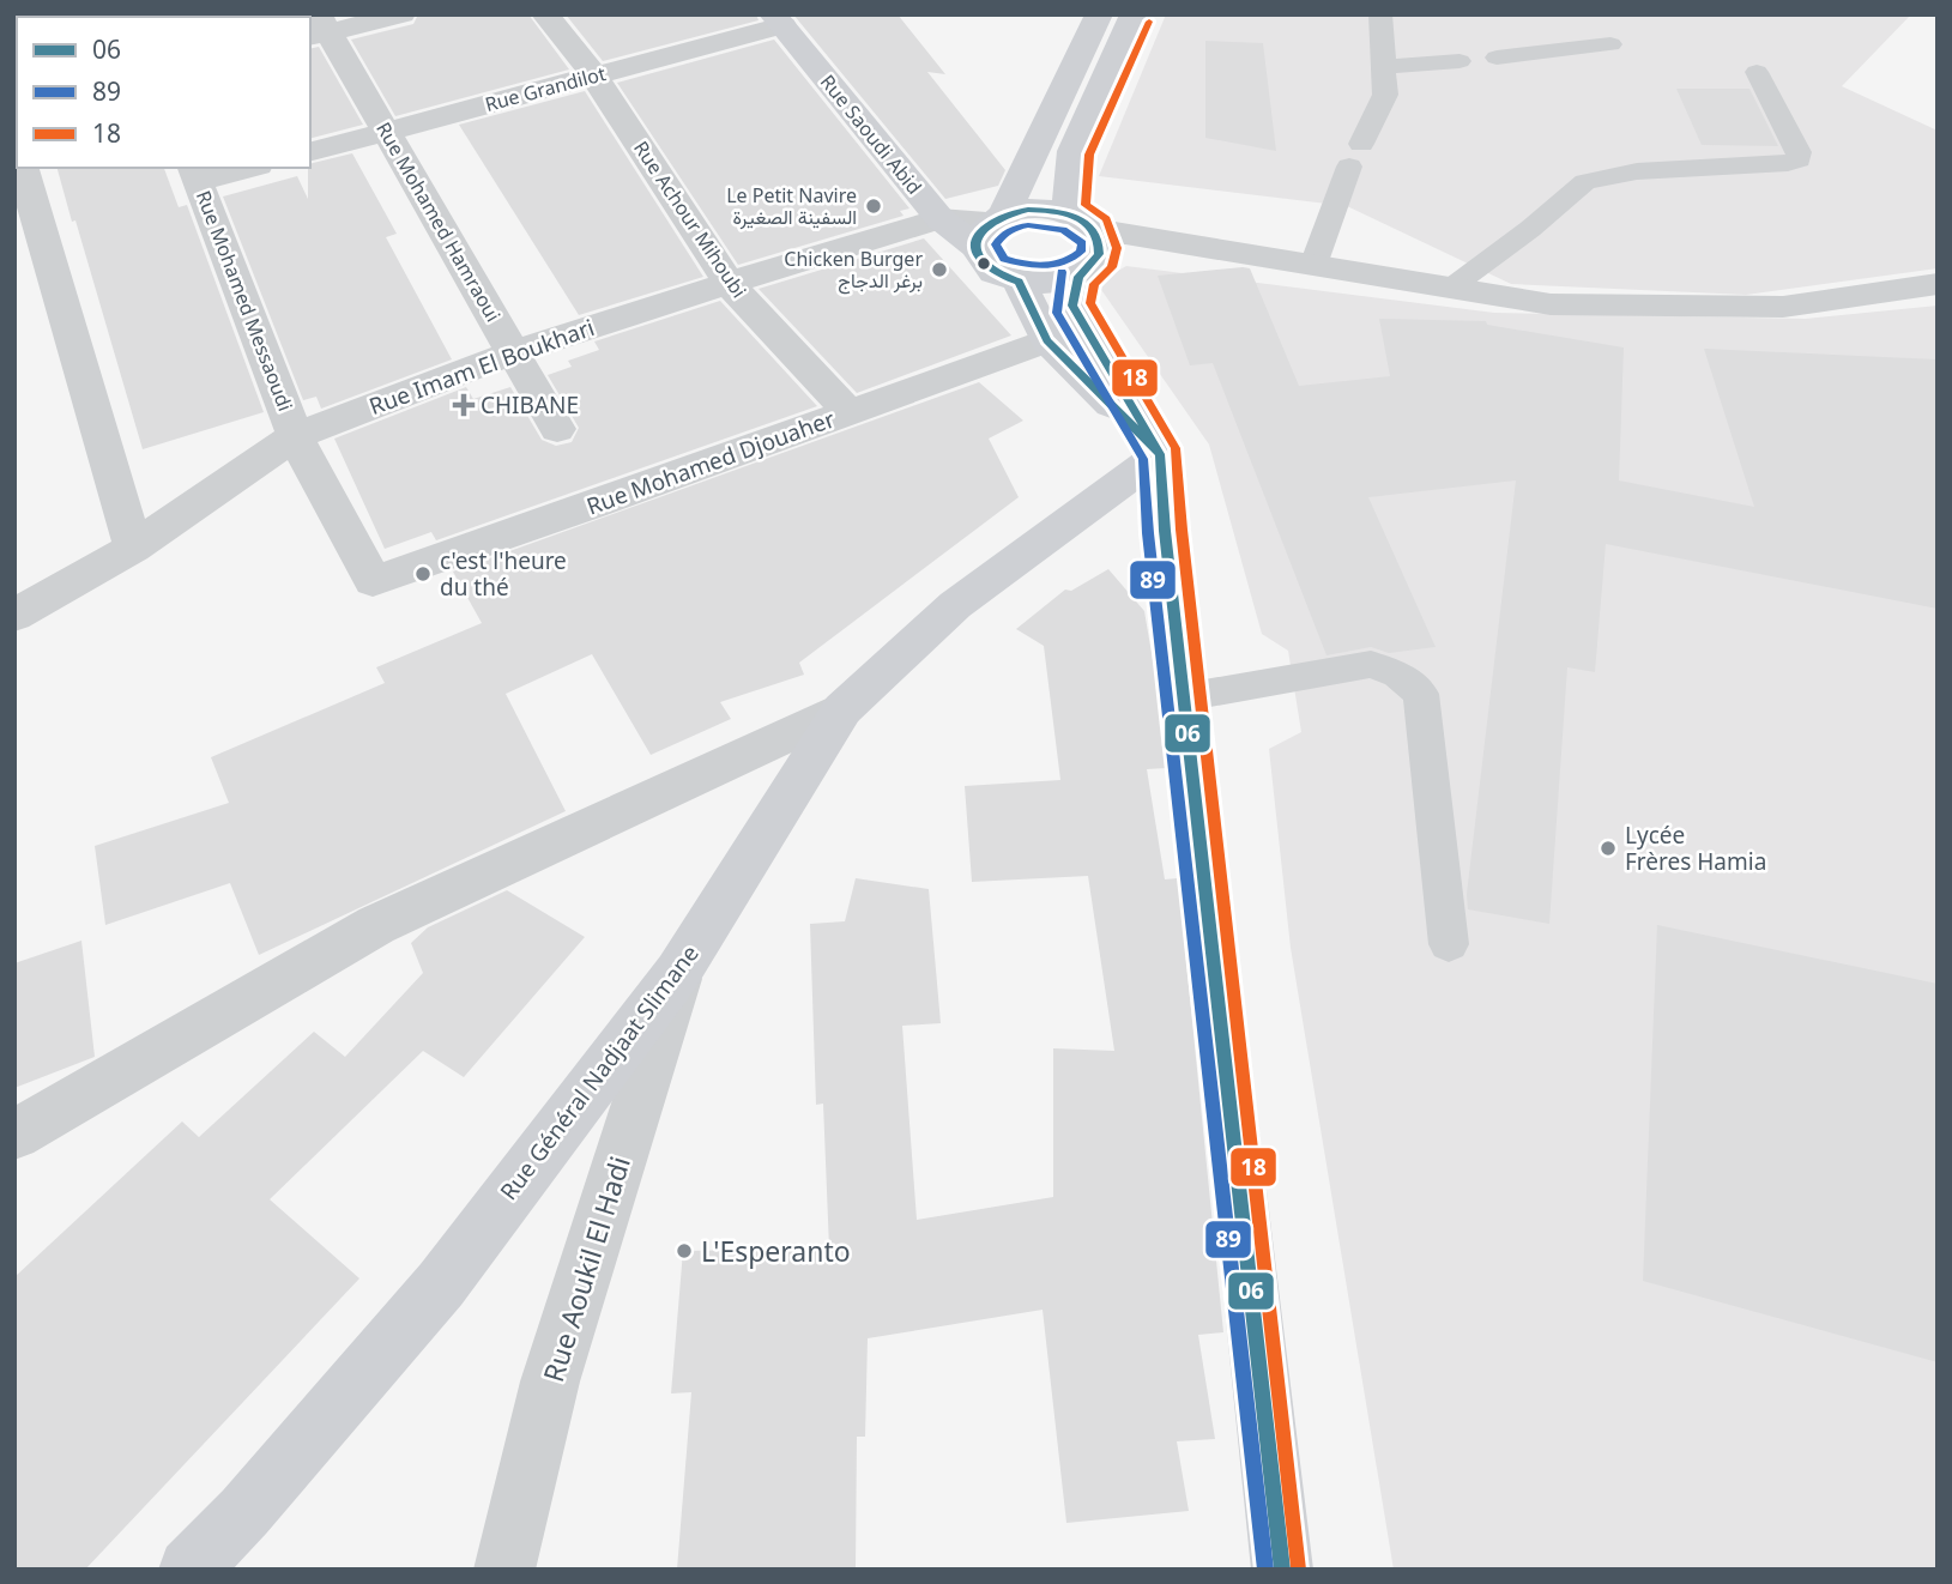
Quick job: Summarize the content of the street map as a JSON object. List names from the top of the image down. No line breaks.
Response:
{"streets":{"main road":["Rue Saoudi Abid","Rue Général Nadjaat Slimane"],"street":["Rue Grandilot","Rue Achour Mihoubi","Rue Mohamed Hamraoui","Rue Mohamed Messaoudi","Rue Imam El Boukhari","Rue Mohamed Djouaher","Rue Aoukil El Hadi"]},"crossings":[["Rue Grandilot","Rue Saoudi Abid"],["Rue Grandilot","Rue Achour Mihoubi"],["Rue Grandilot","Rue Mohamed Hamraoui"],["Rue Saoudi Abid","Rue Imam El Boukhari"],["Rue Achour Mihoubi","Rue Imam El Boukhari"],["Rue Achour Mihoubi","Rue Mohamed Djouaher"],["Rue Mohamed Hamraoui","Rue Imam El Boukhari"],["Rue Mohamed Messaoudi","Rue Imam El Boukhari"],["Rue Mohamed Messaoudi","Rue Mohamed Djouaher"],["Rue Général Nadjaat Slimane","Rue Aoukil El Hadi"]],"places":{"other":["Le Petit Navire السفينة الصغيرة","Chicken Burger برغر الدجاج","c'est l'heure du thé","Lycée Frères Hamia","L'Esperanto"],"health":["CHIBANE"]},"lines":["transit line 18","transit line 06","transit line 89"],"legend":["06","89","18"]}
